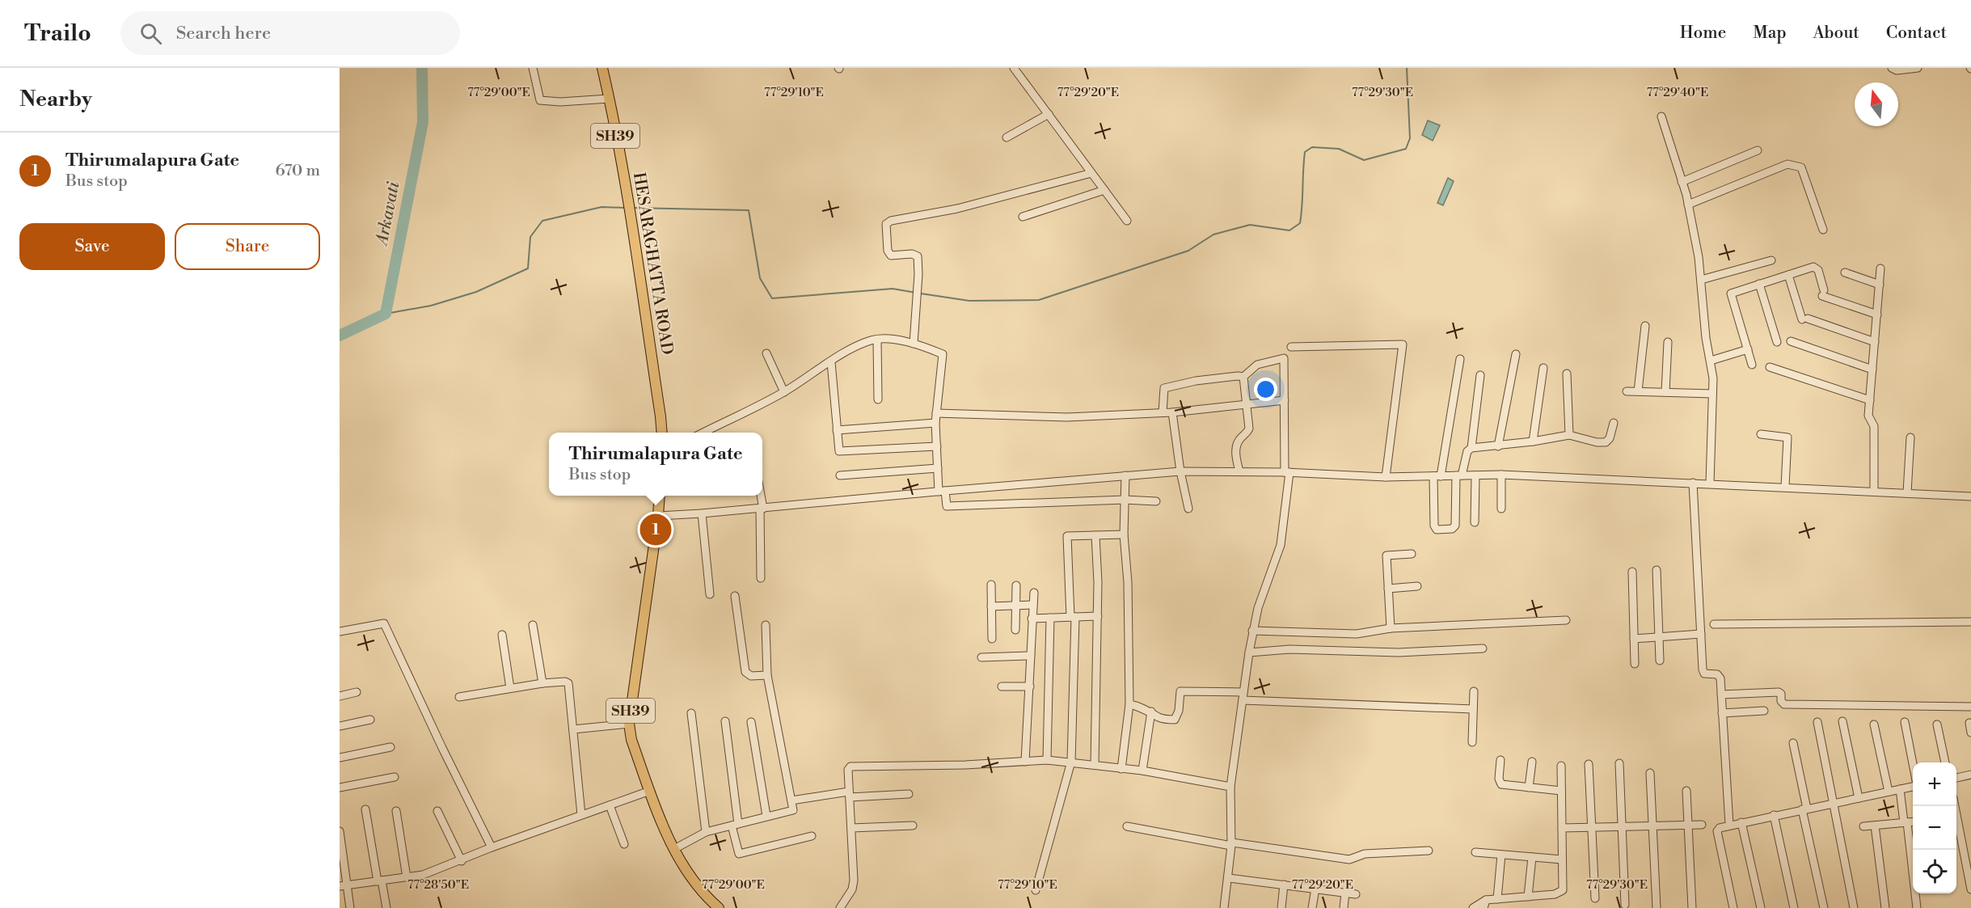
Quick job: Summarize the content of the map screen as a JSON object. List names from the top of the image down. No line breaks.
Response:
{"streets":{"main road":["SH39","HESARAGHATTA ROAD"]},"water":["Arkavati"],"north":"top","page":{"header":"Trailo","search":"Search here","nav":["Home","Map","About","Contact"],"heading":"Nearby","list":[{"mark":"1","name":"Thirumalapura Gate","note":"Bus stop","value":"670 m"}],"buttons":["Save","Share"],"popup":["Thirumalapura Gate","Bus stop"],"pins":"1","map_buttons":["+","−"]},"coordinates":["77°29'00\"E","77°29'10\"E","77°29'20\"E","77°29'30\"E","77°29'40\"E","77°28'50\"E"]}
